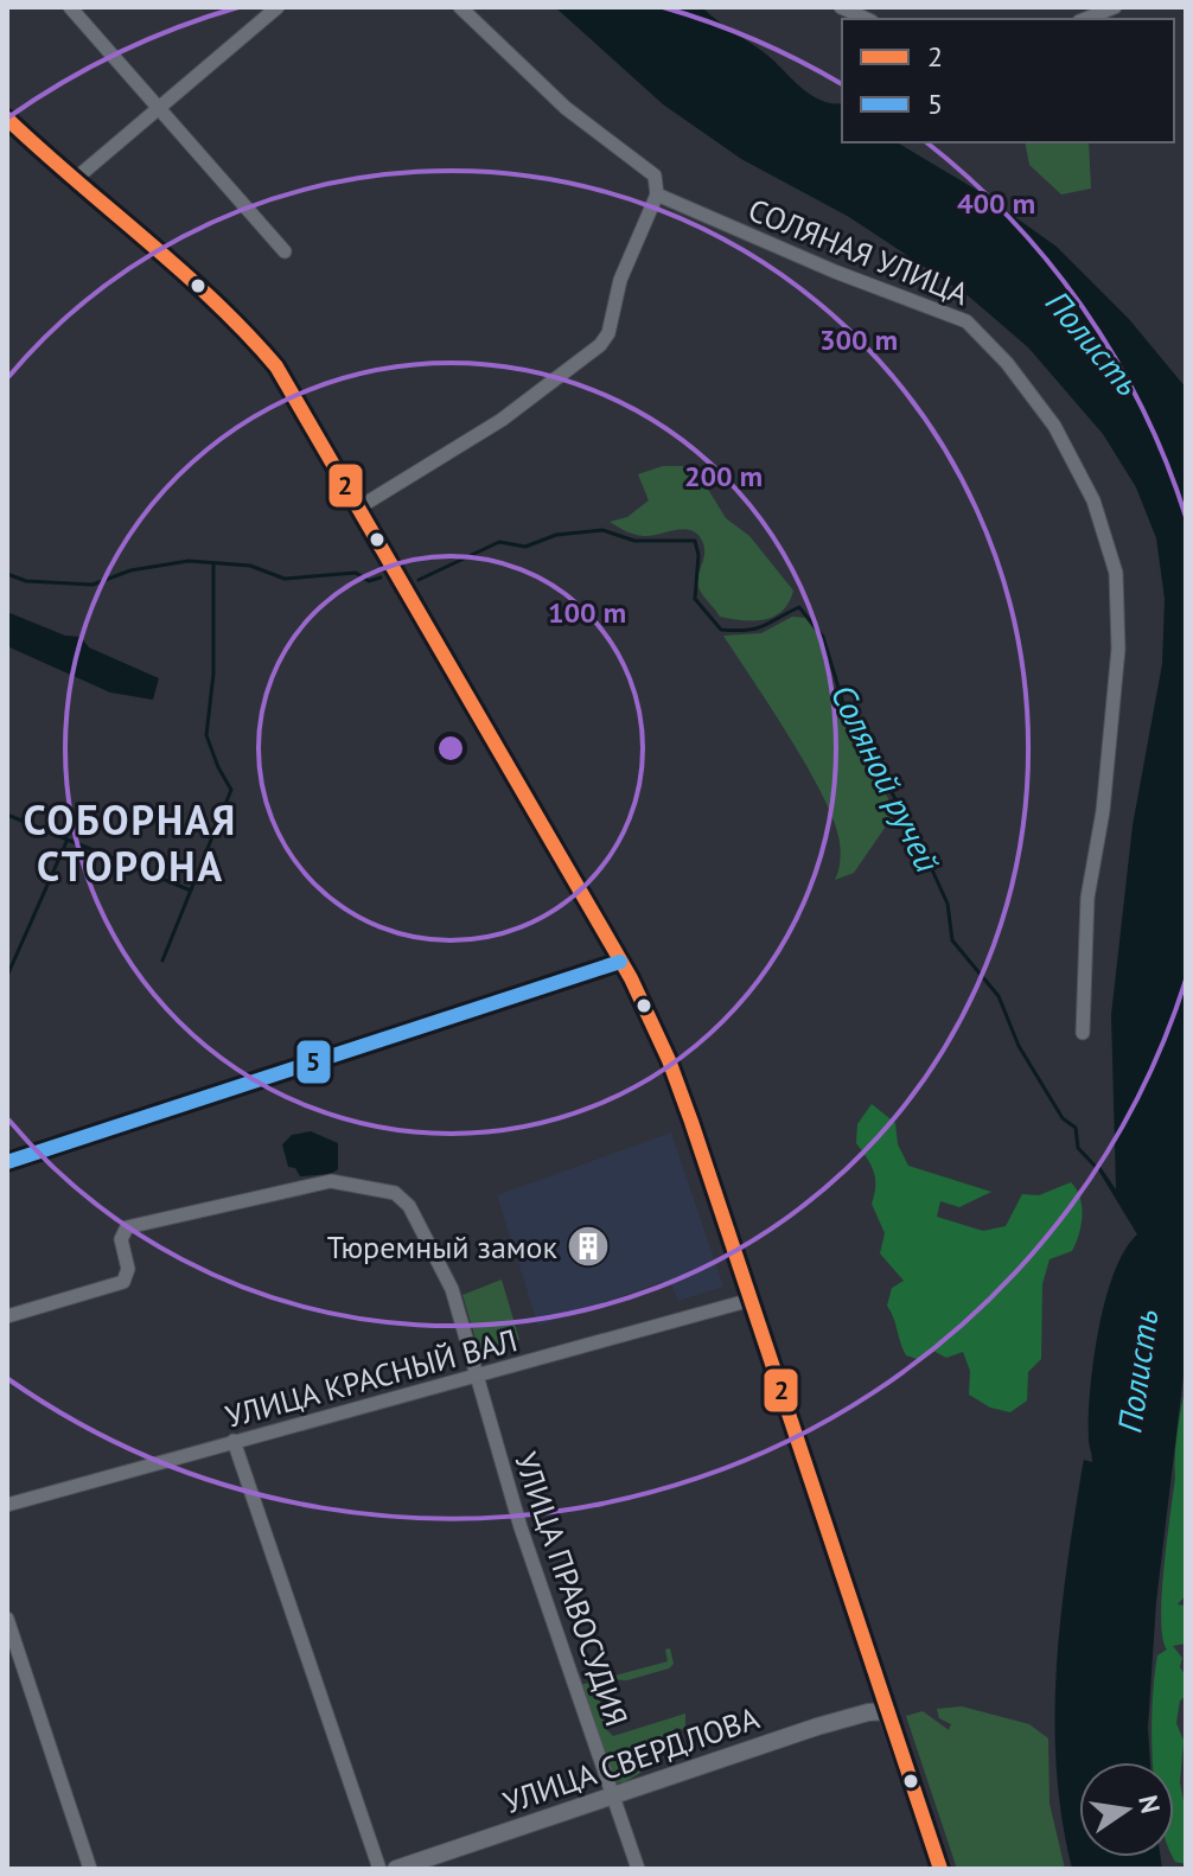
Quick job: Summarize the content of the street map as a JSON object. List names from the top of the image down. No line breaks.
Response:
{"streets":{"street":["СОЛЯНАЯ УЛИЦА","УЛИЦА КРАСНЫЙ ВАЛ","УЛИЦА ПРАВОСУДИЯ","УЛИЦА СВЕРДЛОВА"]},"crossings":[["УЛИЦА КРАСНЫЙ ВАЛ","УЛИЦА ПРАВОСУДИЯ"],["УЛИЦА ПРАВОСУДИЯ","УЛИЦА СВЕРДЛОВА"]],"districts":["СОБОРНАЯ СТОРОНА"],"water":["Полисть","Соляной ручей"],"places":{"building":["Тюремный замок"]},"lines":["transit line 2","transit line 5"],"legend":["2","5"],"north":"right","rings":["400 m","300 m","200 m","100 m"]}
